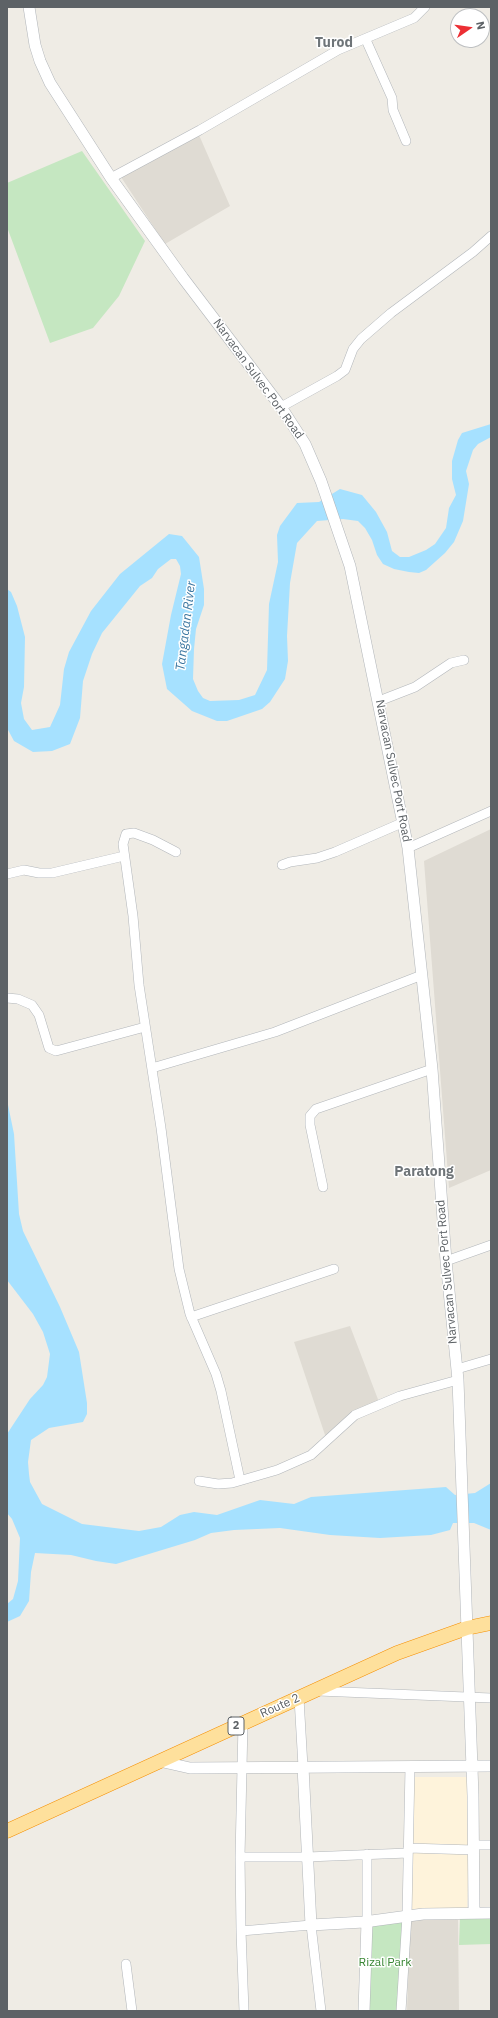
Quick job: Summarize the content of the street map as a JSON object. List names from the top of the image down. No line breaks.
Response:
{"streets":{"highway":["Route 2","2"],"street":["Narvacan Sulvec Port Road"]},"crossings":[["Narvacan Sulvec Port Road","Route 2"]],"districts":["Turod","Paratong"],"water":["Tangadan River"],"parks":["Rizal Park"],"north":"right"}
